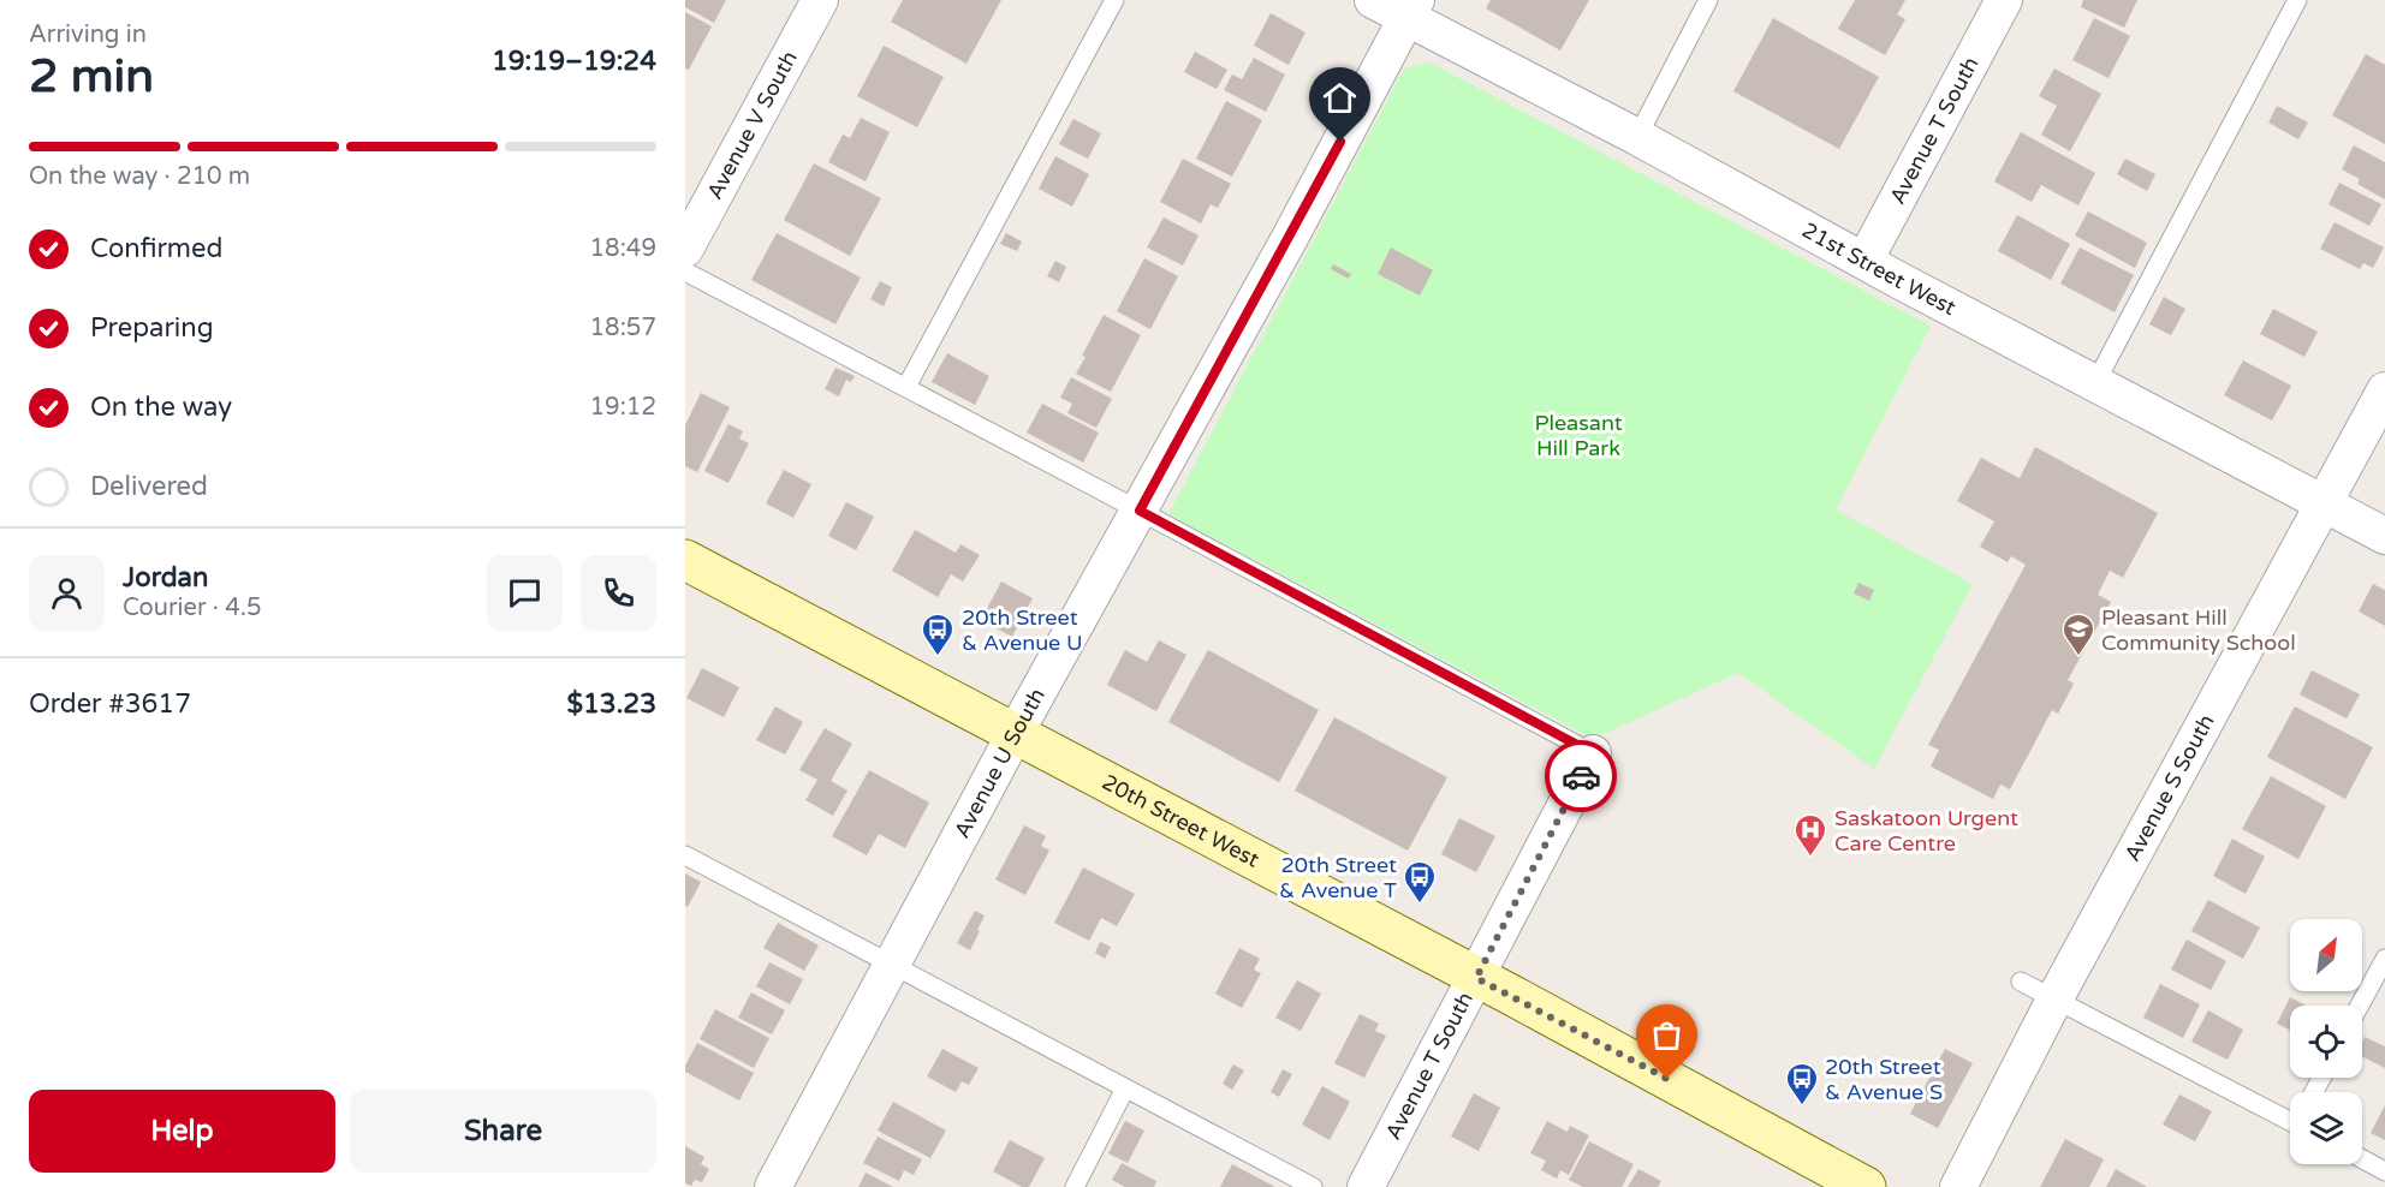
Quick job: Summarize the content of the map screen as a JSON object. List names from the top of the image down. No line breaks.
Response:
{"streets":{"main road":["20th Street West"],"street":["Avenue V South","Avenue T South","21st Street West","Avenue U South","Avenue S South"]},"crossings":[["Avenue T South","21st Street West"],["Avenue T South","20th Street West"],["21st Street West","Avenue U South"],["21st Street West","Avenue S South"],["Avenue U South","20th Street West"]],"parks":["Pleasant Hill Park"],"places":{"bus stop":["20th Street & Avenue U","20th Street & Avenue T","20th Street & Avenue S"],"school or university":["Pleasant Hill Community School"],"hospital":["Saskatoon Urgent Care Centre"]},"north":"top right","page":{"heading":["2 min","Arriving in","19:19–19:24"],"panel":["Jordan","Courier · 4.5","Order #3617","$13.23"],"bar":"On the way · 210 m","list":[["Confirmed","18:49"],["Preparing","18:57"],["On the way","19:12"],"Delivered"],"buttons":["Help","Share"]}}
